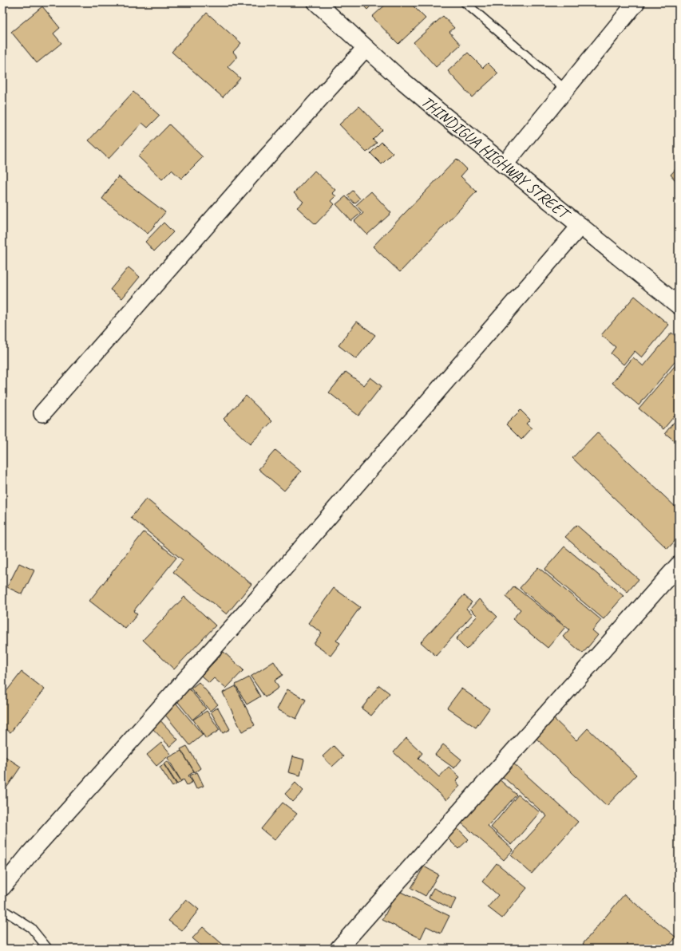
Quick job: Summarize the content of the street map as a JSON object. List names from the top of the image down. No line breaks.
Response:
{"streets":{"street":["THINDIGUA HIGHWAY STREET"]}}
